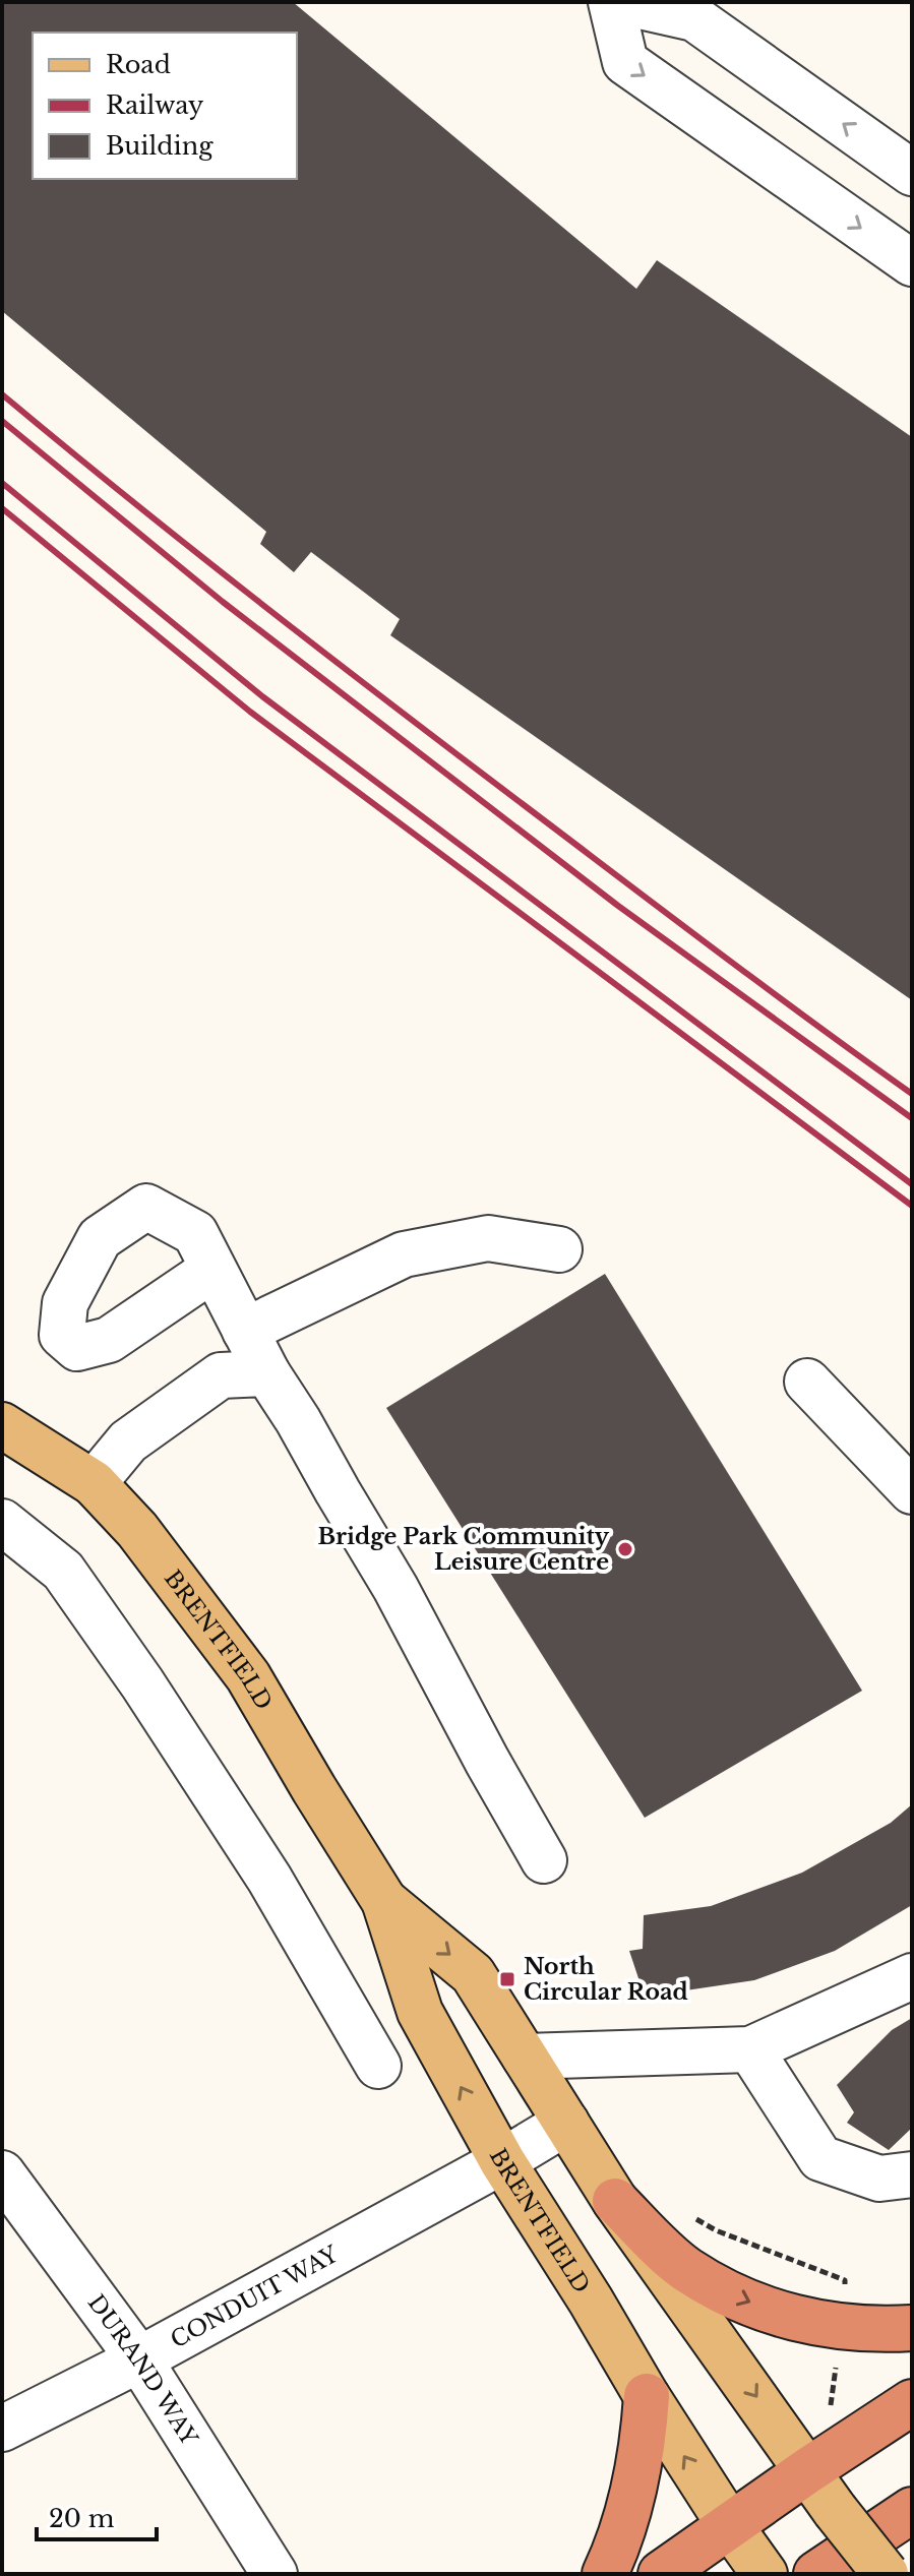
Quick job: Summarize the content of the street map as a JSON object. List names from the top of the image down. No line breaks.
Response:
{"streets":{"main road":["BRENTFIELD"],"street":["CONDUIT WAY","DURAND WAY"]},"crossings":[["BRENTFIELD","CONDUIT WAY"],["CONDUIT WAY","DURAND WAY"]],"places":{"other":["Bridge Park Community Leisure Centre"],"transit":["North Circular Road"]},"legend":["Road","Railway","Building"],"scale_bar":"20 m"}
